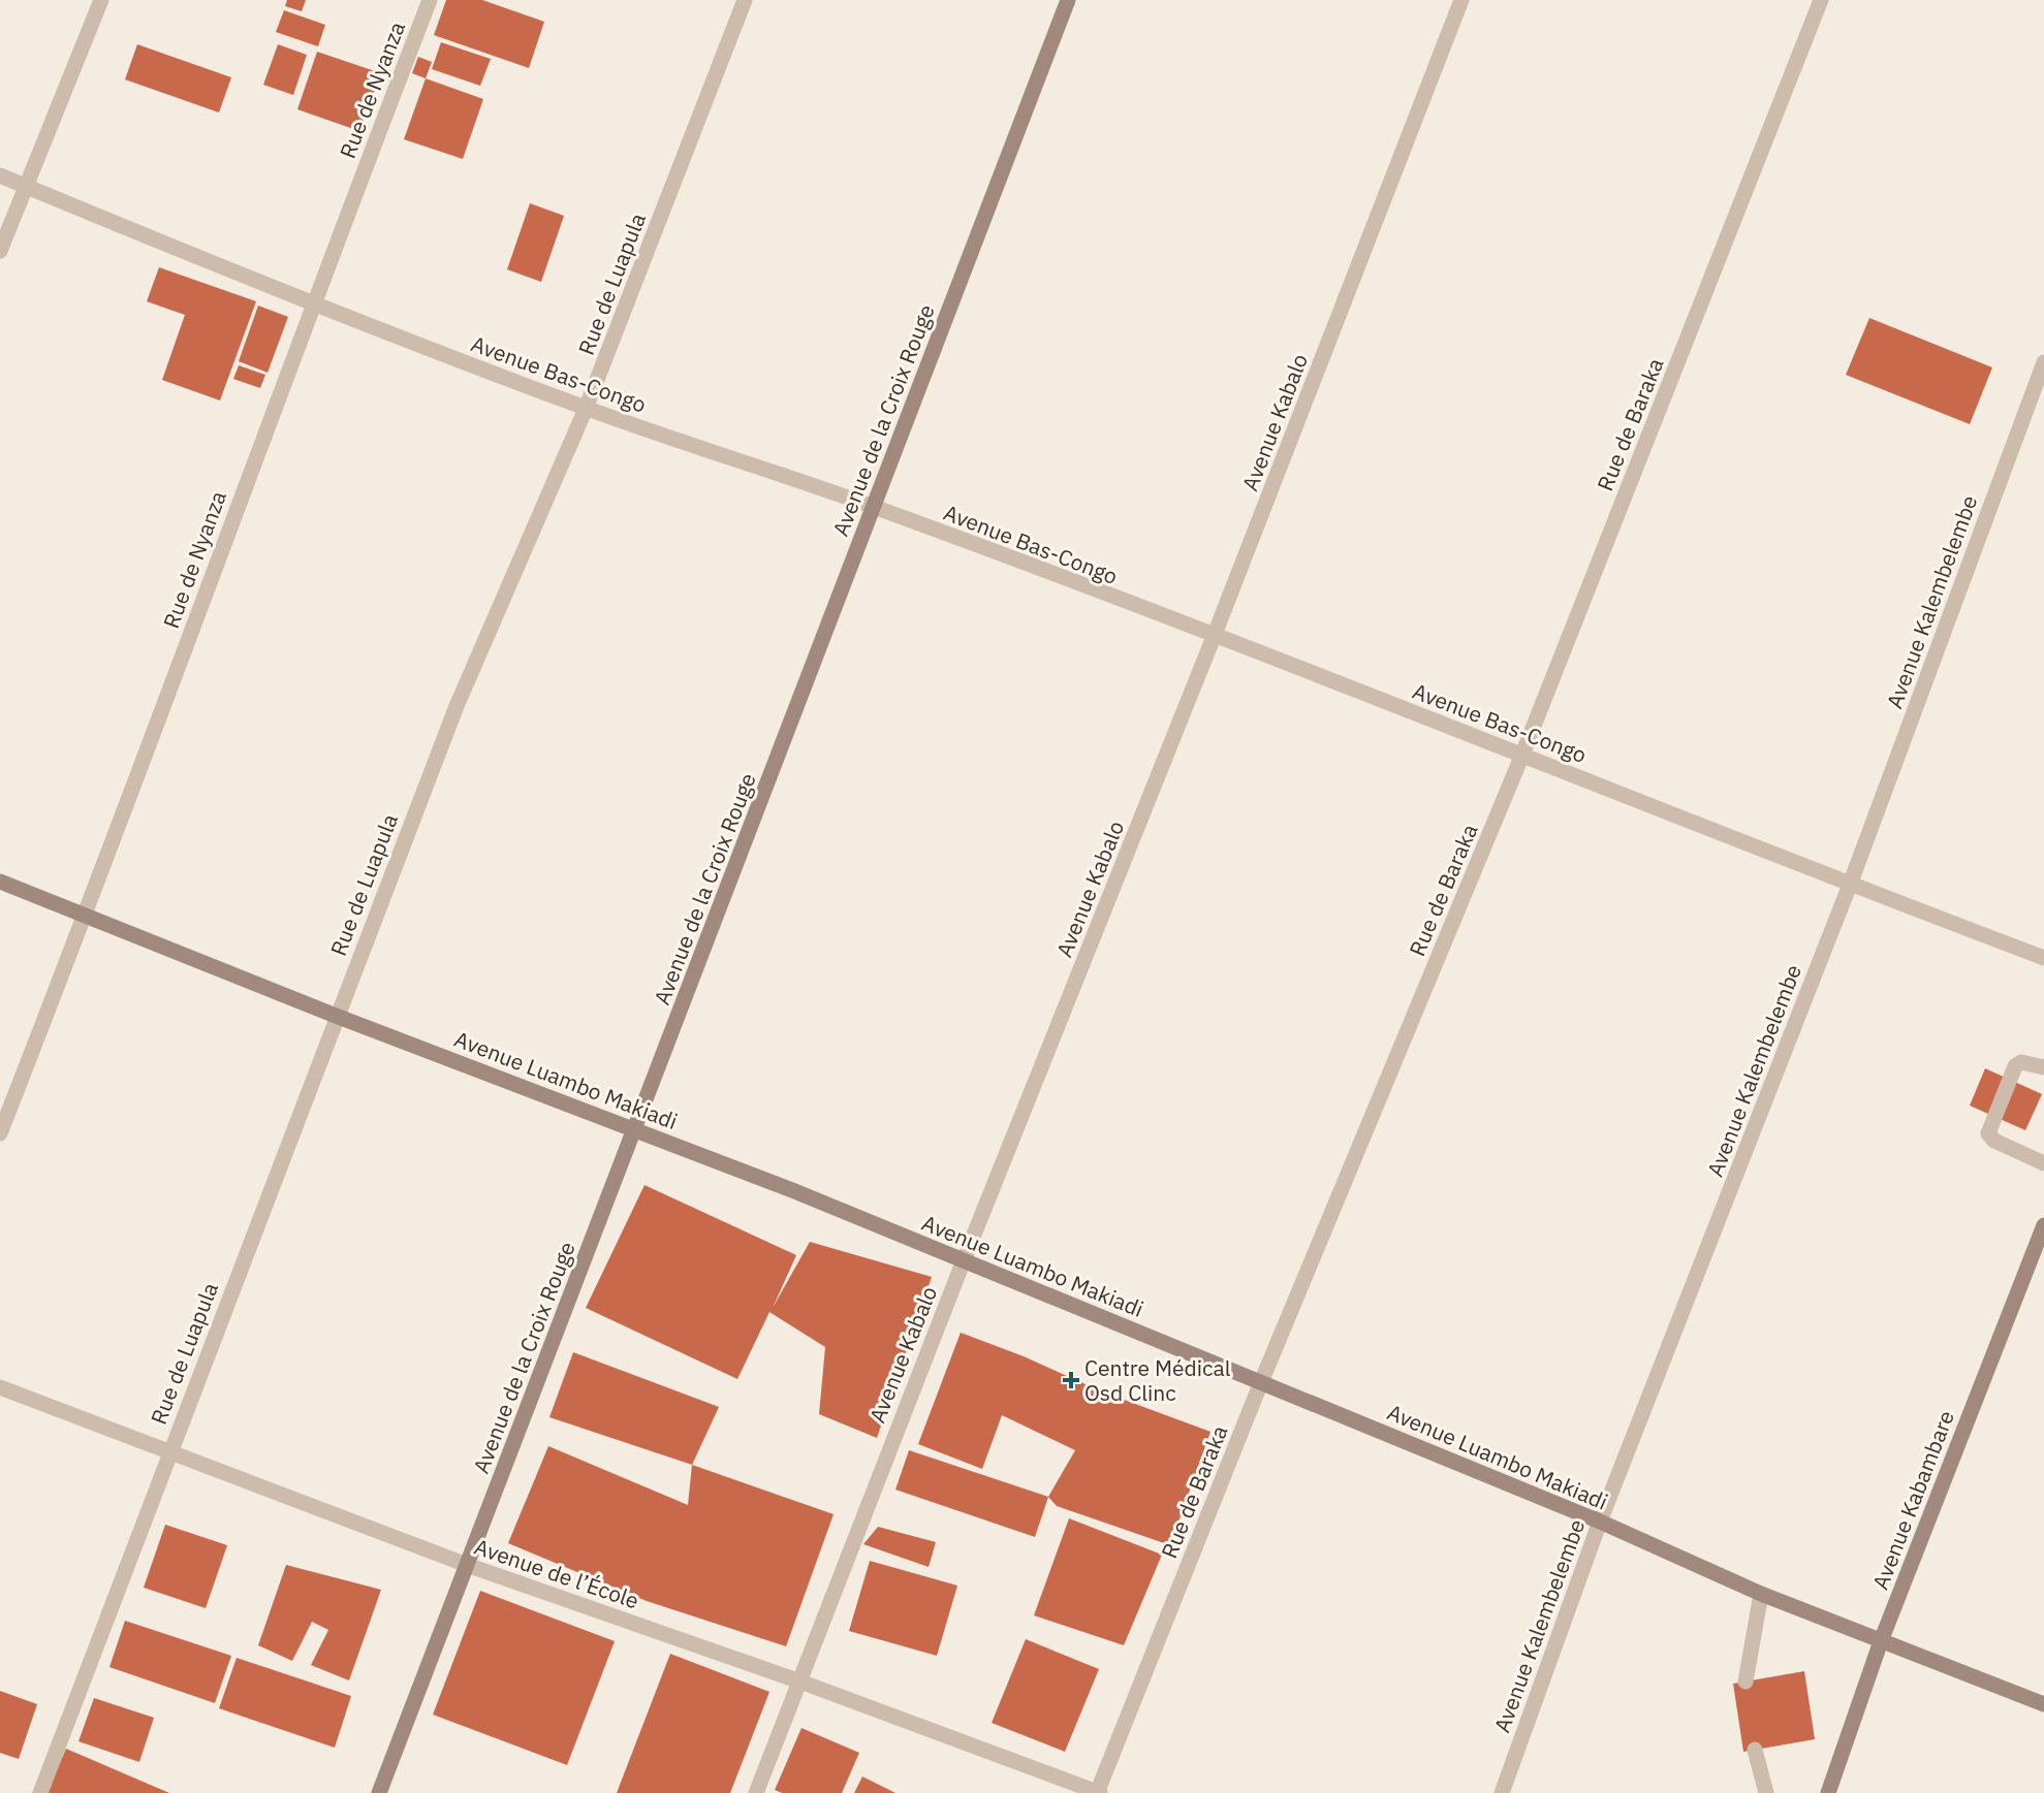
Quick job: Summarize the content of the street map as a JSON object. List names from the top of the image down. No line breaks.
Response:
{"streets":{"main road":["Avenue de la Croix Rouge","Avenue Luambo Makiadi","Avenue Kabambare"],"street":["Rue de Nyanza","Rue de Luapula","Avenue Bas-Congo","Avenue Kabalo","Rue de Baraka","Avenue Kalembelembe","Avenue de l’École"]},"crossings":[["Rue de Nyanza","Avenue Bas-Congo"],["Rue de Nyanza","Avenue Luambo Makiadi"],["Rue de Luapula","Avenue Bas-Congo"],["Rue de Luapula","Avenue Luambo Makiadi"],["Rue de Luapula","Avenue de l’École"],["Avenue Bas-Congo","Avenue de la Croix Rouge"],["Avenue Bas-Congo","Avenue Kabalo"],["Avenue Bas-Congo","Rue de Baraka"],["Avenue Bas-Congo","Avenue Kalembelembe"],["Avenue de la Croix Rouge","Avenue Luambo Makiadi"],["Avenue de la Croix Rouge","Avenue de l’École"],["Avenue Kabalo","Avenue Luambo Makiadi"],["Avenue Kabalo","Avenue de l’École"],["Rue de Baraka","Avenue Luambo Makiadi"],["Rue de Baraka","Avenue de l’École"],["Avenue Kalembelembe","Avenue Luambo Makiadi"],["Avenue Luambo Makiadi","Avenue Kabambare"]],"places":{"health":["Centre Médical Osd Clinc"]}}
